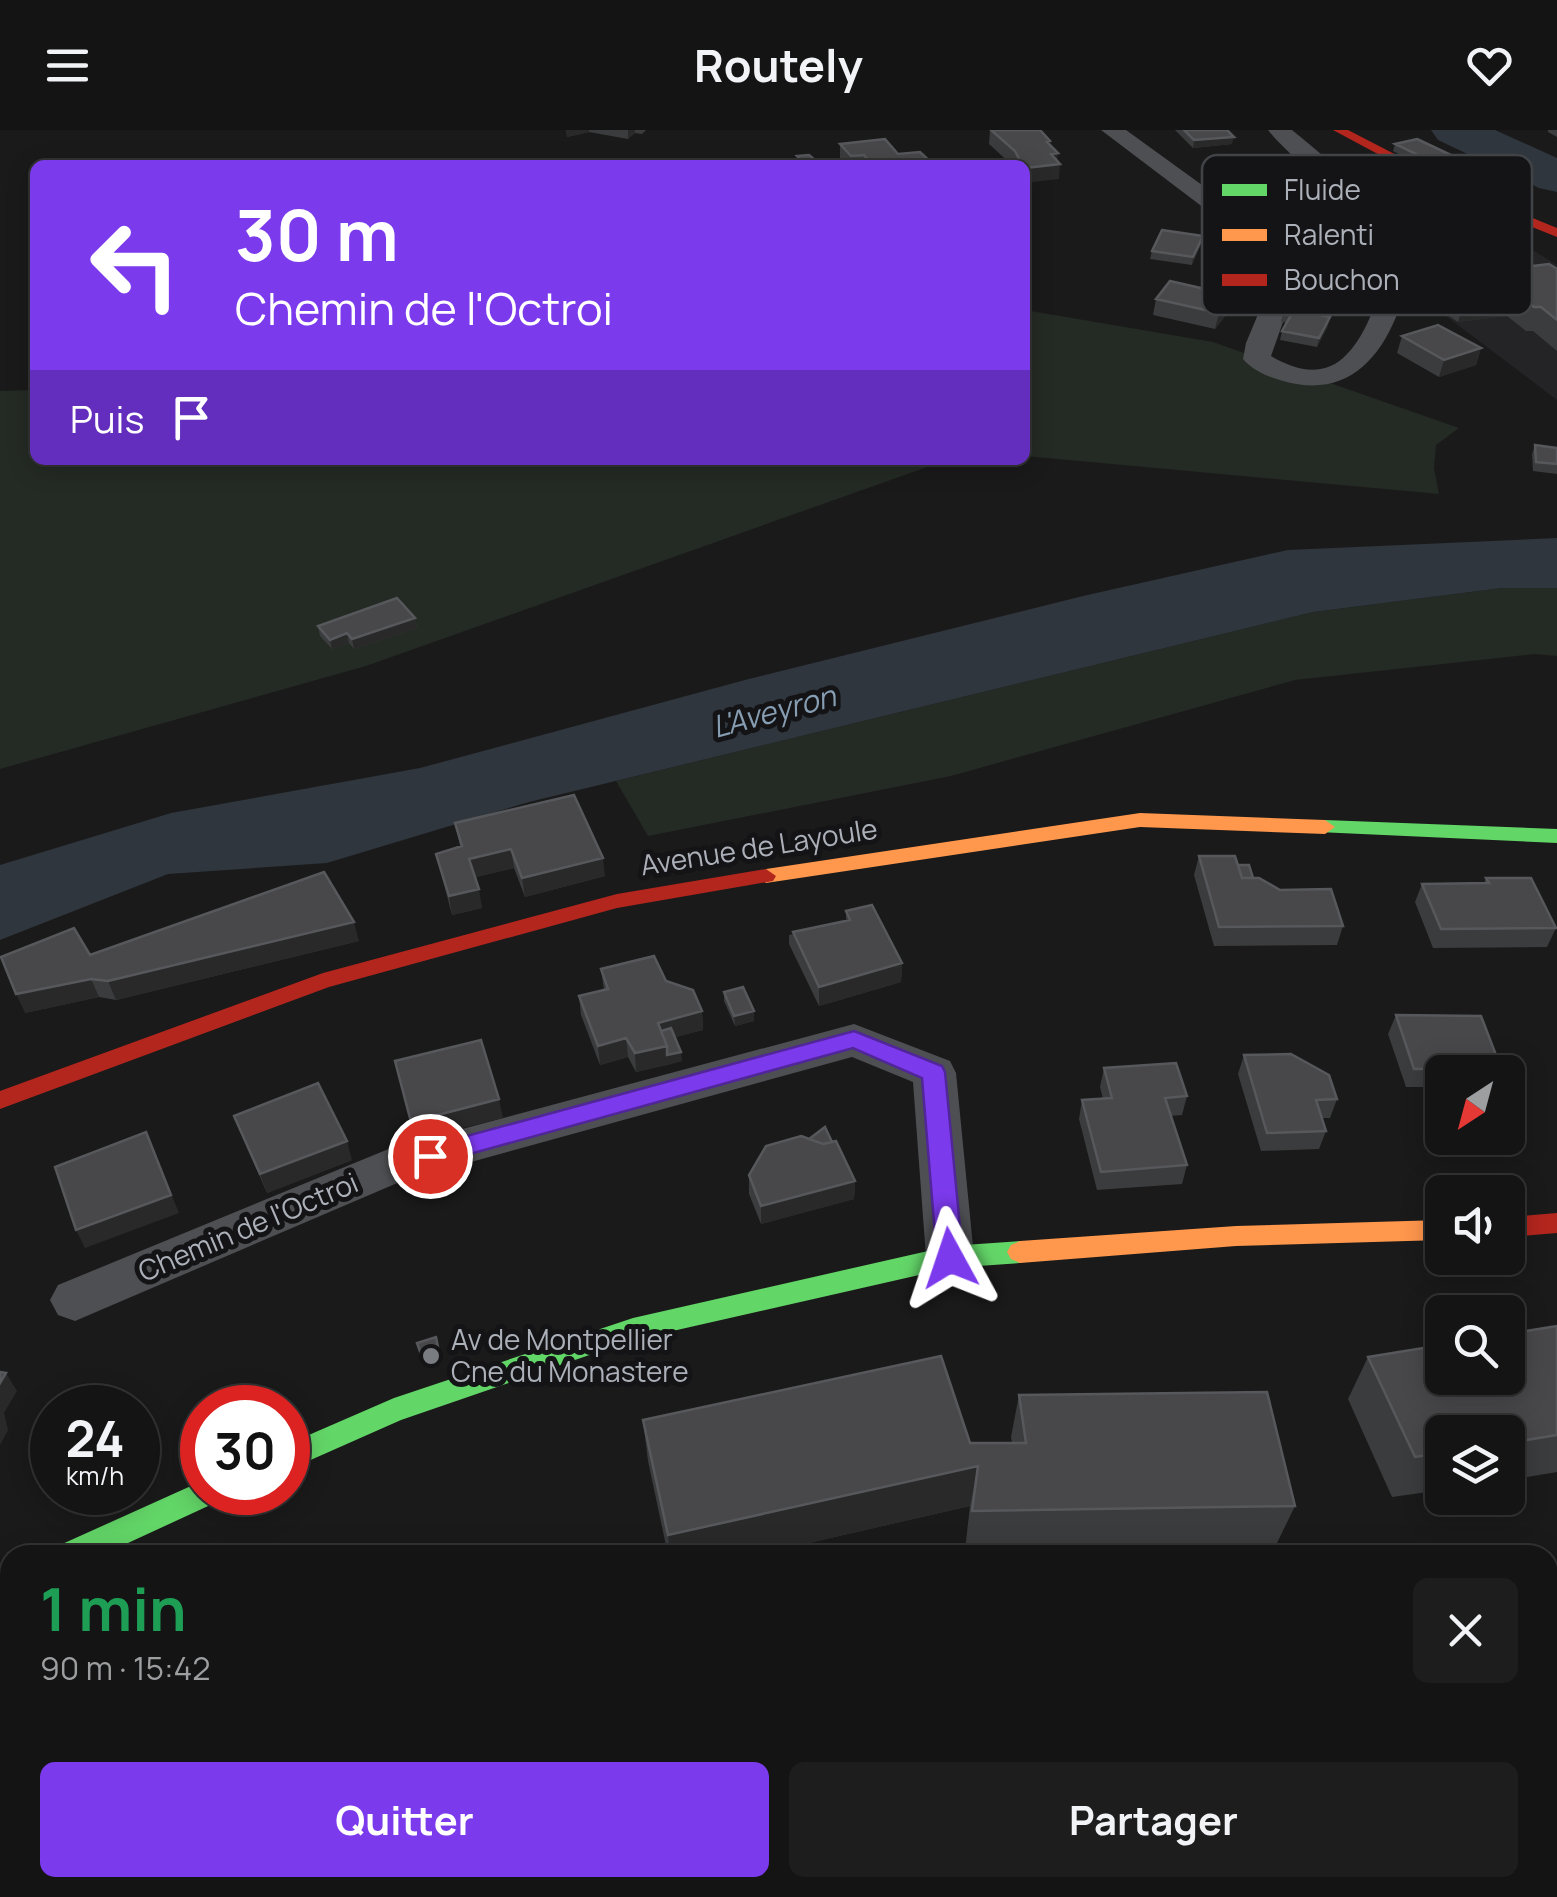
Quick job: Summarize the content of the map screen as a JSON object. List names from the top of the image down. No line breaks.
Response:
{"streets":{"main road":["Avenue de Layoule"],"street":["Chemin de l'Octroi"]},"water":["L'Aveyron"],"places":["Av de Montpellier Cne du Monastere"],"legend":["Fluide","Ralenti","Bouchon"],"north":"bottom left","page":{"header":"Routely","turn":["30 m","Chemin de l'Octroi"],"then":"Puis","speed":"24 km/h","limit":"30","heading":["1 min","90 m · 15:42"],"buttons":["Quitter","Partager"]}}
